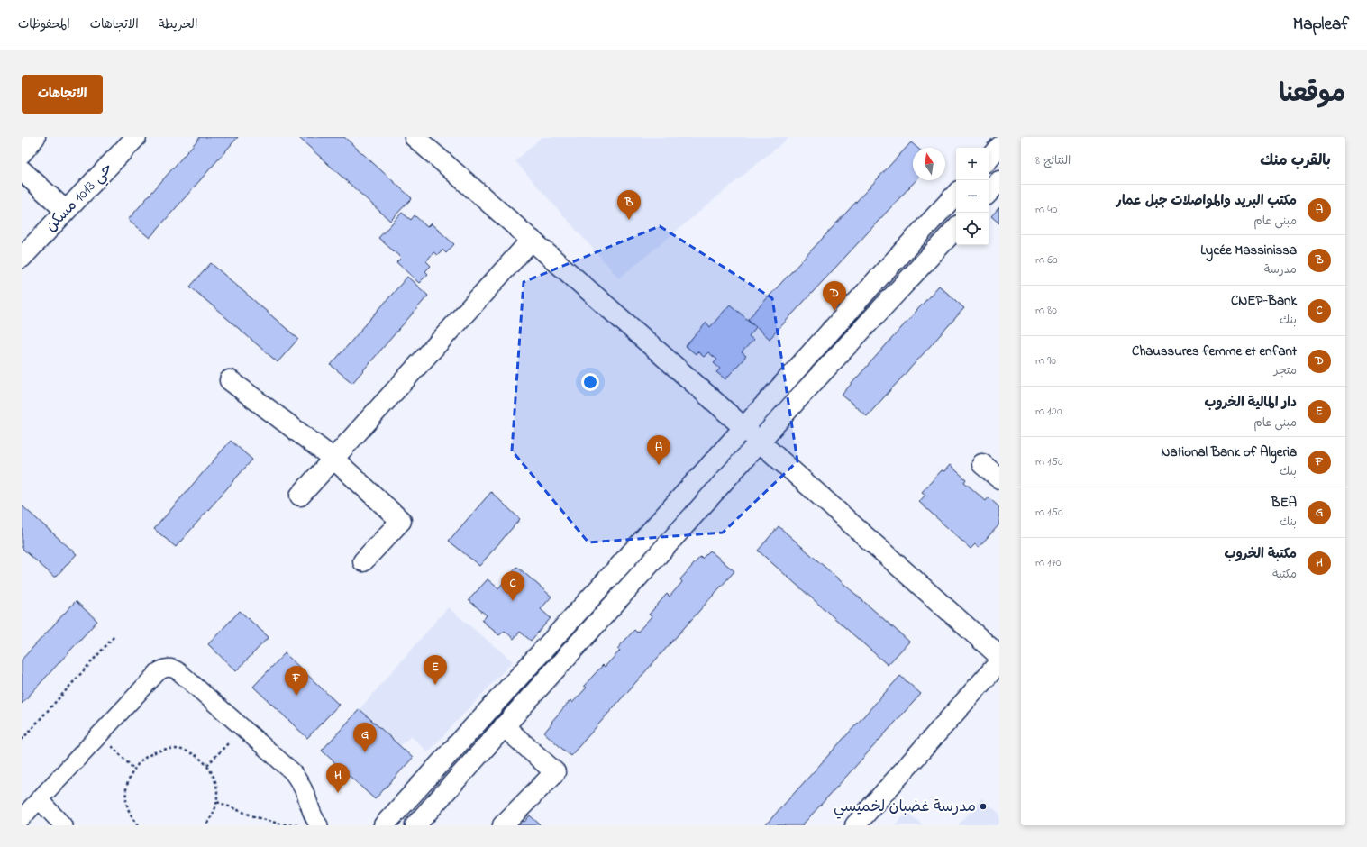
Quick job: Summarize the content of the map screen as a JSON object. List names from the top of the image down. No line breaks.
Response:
{"streets":{"street":["حي 1013 مسكن"]},"places":["مدرسة غضبان لخميسي"],"north":"top","page":{"header":"Mapleaf","nav":["الخريطة","الاتجاهات","المحفوظات"],"title":"موقعنا","buttons":"الاتجاهات","heading":["بالقرب منك","النتائج: 8"],"map_buttons":["+","−"],"list":[{"mark":"A","name":"مكتب البريد والمواصلات جبل عمار","note":"مبنى عام","value":"40 m"},{"mark":"B","name":"Lycée Massinissa","note":"مدرسة","value":"60 m"},{"mark":"C","name":"CNEP-Bank","note":"بنك","value":"80 m"},{"mark":"D","name":"Chaussures femme et enfant","note":"متجر","value":"90 m"},{"mark":"E","name":"دار المالية الخروب","note":"مبنى عام","value":"120 m"},{"mark":"F","name":"National Bank of Algeria","note":"بنك","value":"150 m"},{"mark":"G","name":"BEA","note":"بنك","value":"150 m"},{"mark":"H","name":"مكتبة الخروب","note":"مكتبة","value":"170 m"}],"pins":["B","D","A","C","E","F","G","H"]}}
